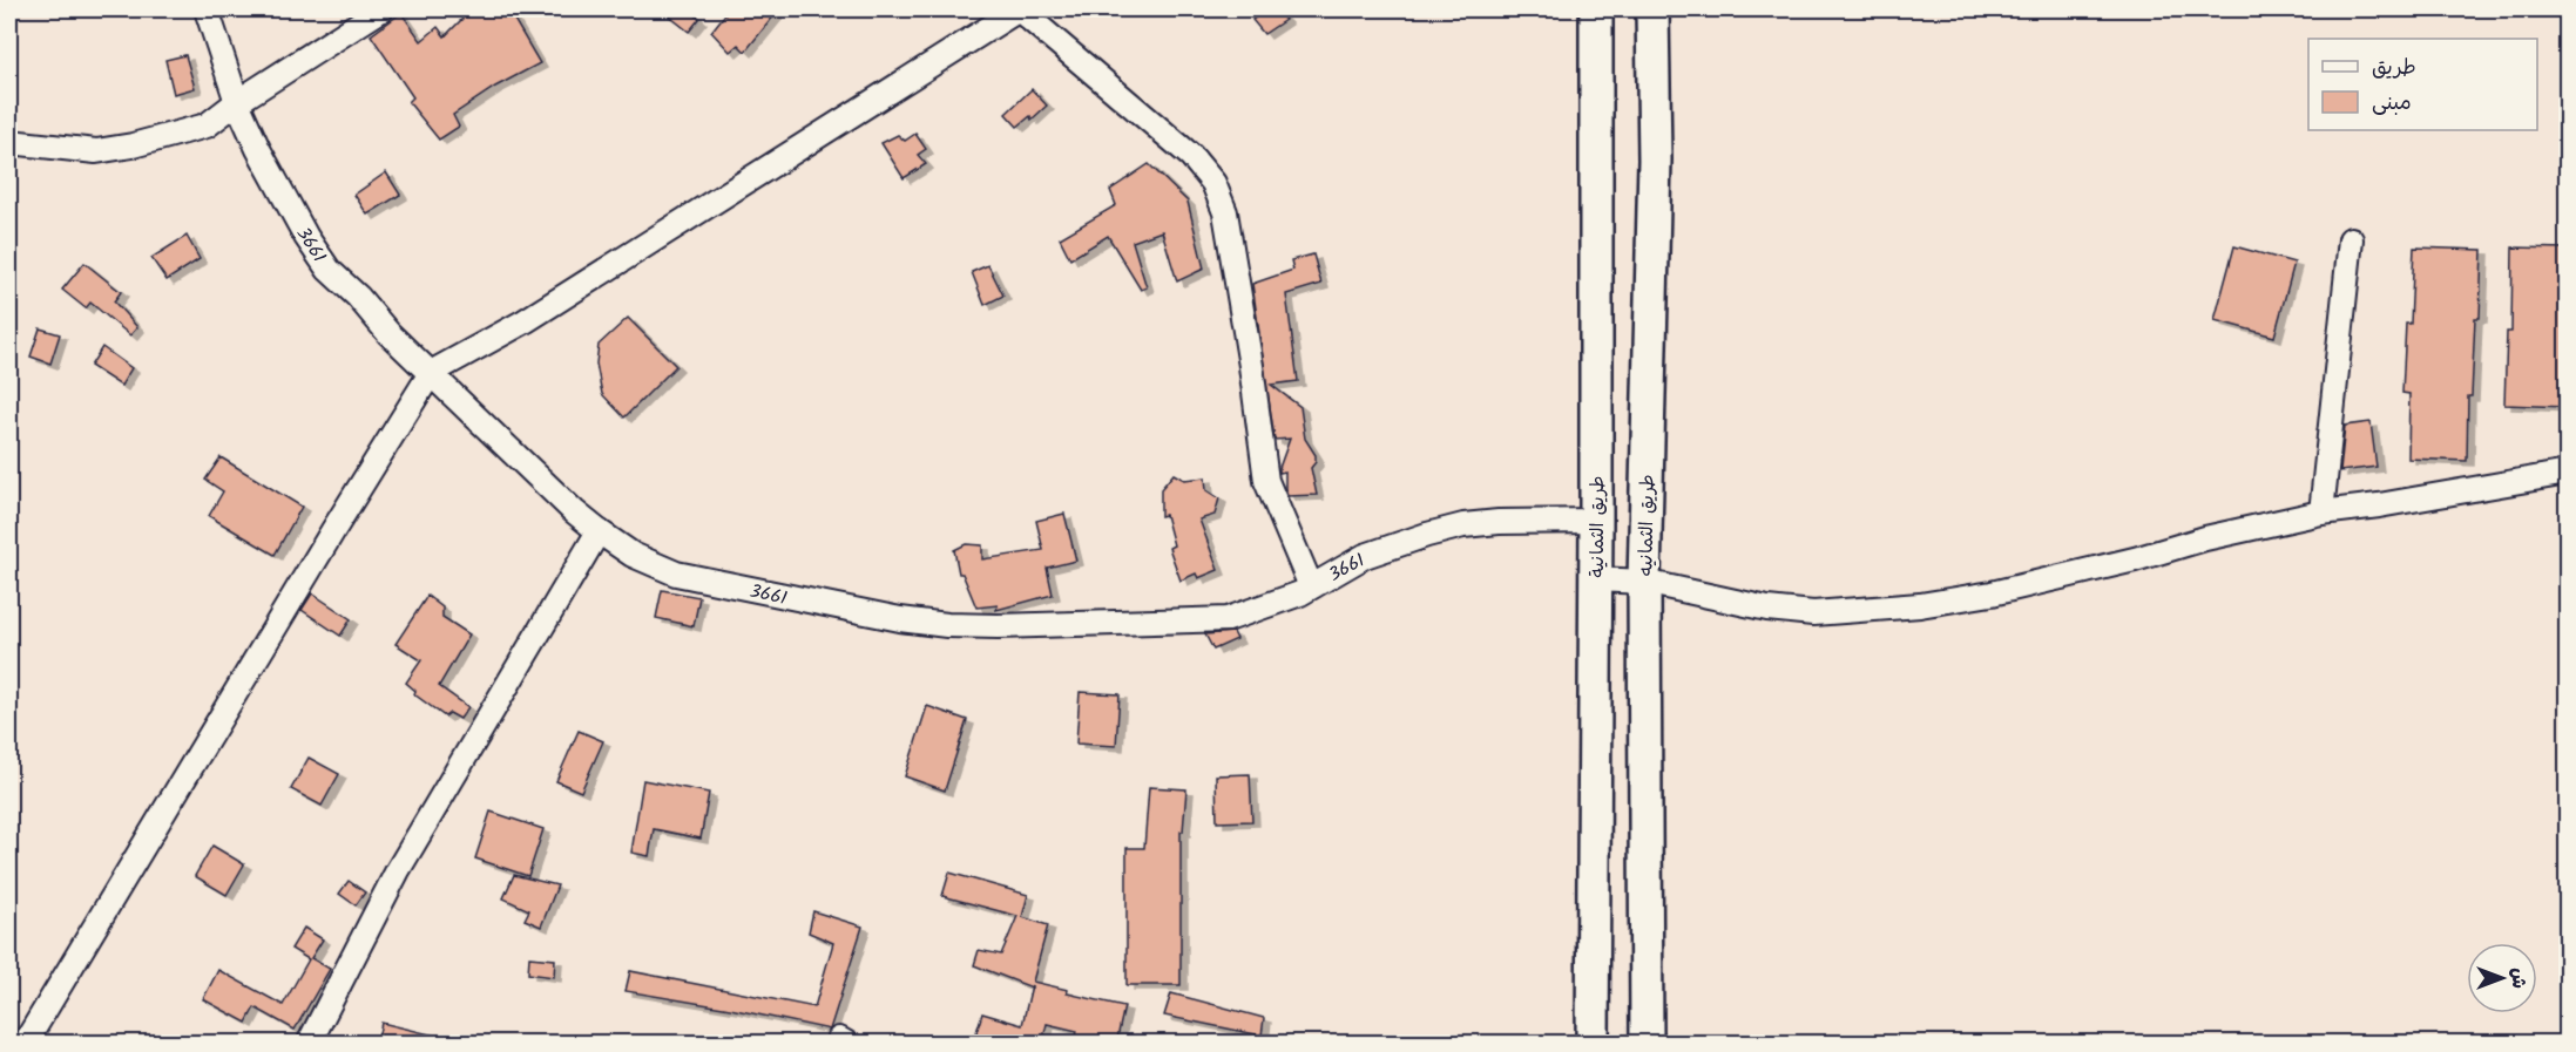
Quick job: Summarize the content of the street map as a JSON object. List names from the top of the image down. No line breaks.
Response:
{"streets":{"street":["3661","طريق الثمانيه","طريق الثمانية"]},"crossings":[["3661","طريق الثمانية"]],"legend":["طريق","مبنى"],"north":"right"}
